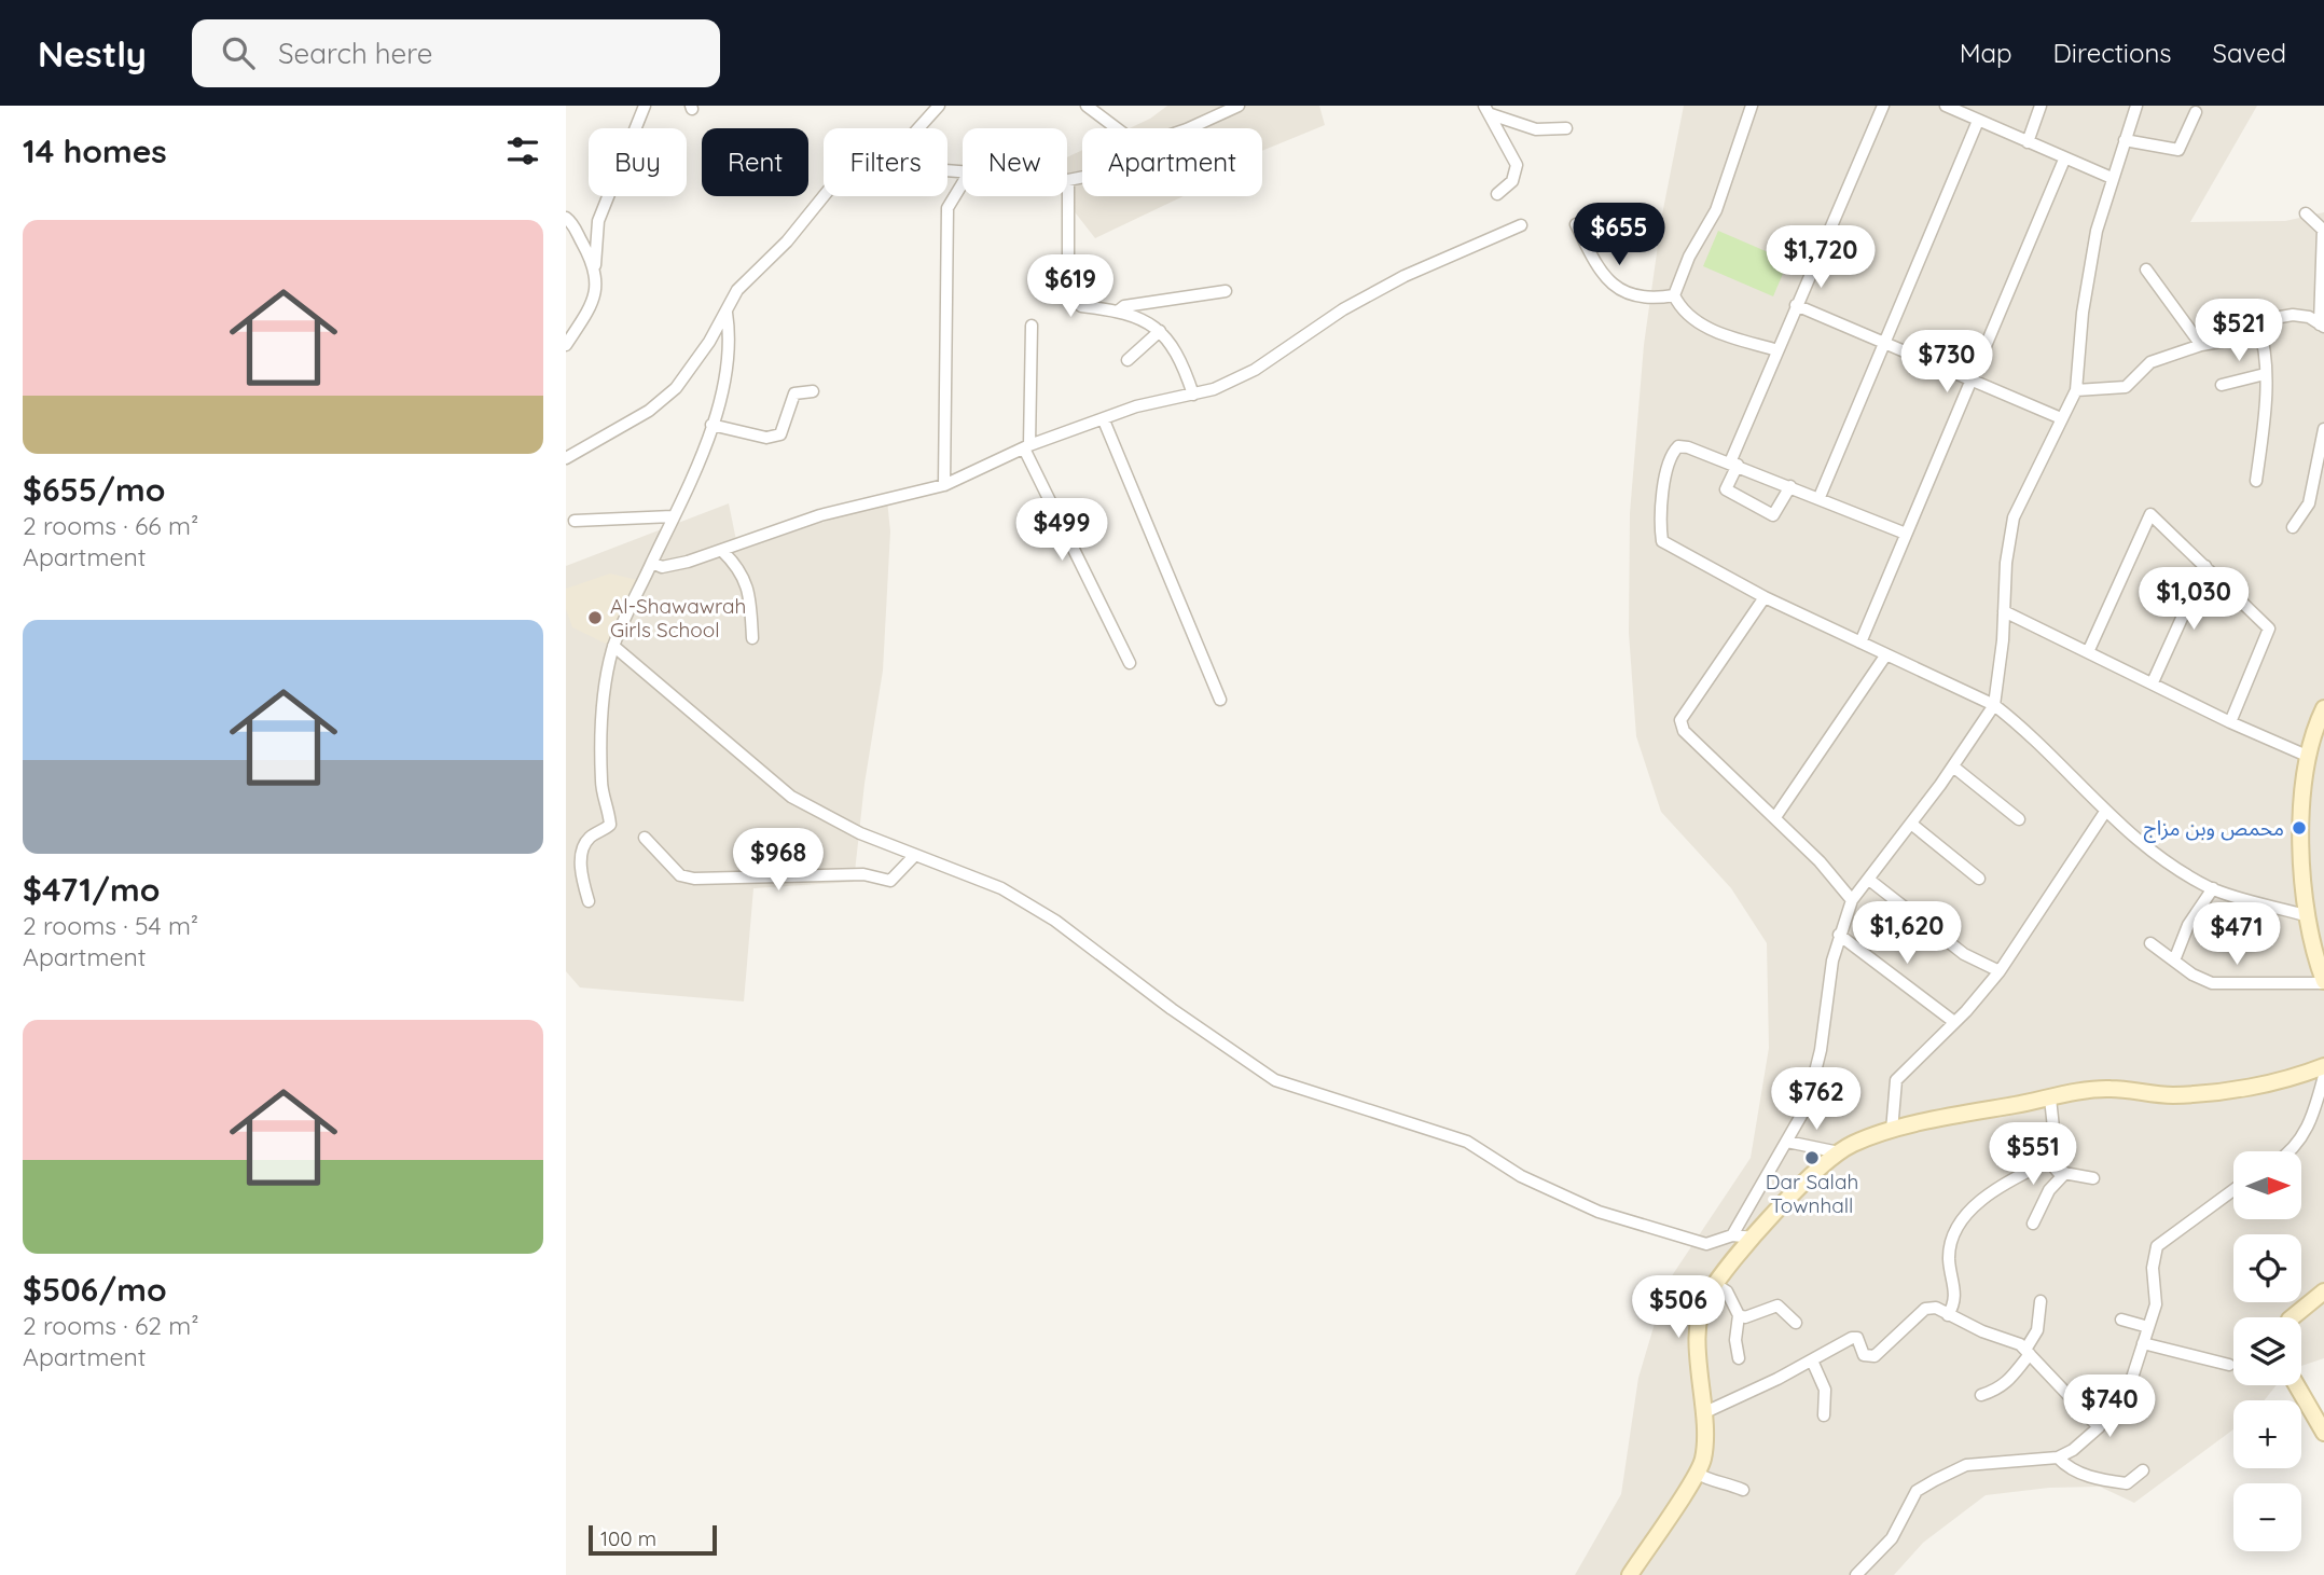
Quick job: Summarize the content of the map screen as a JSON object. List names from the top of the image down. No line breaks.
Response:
{"places":["Al-Shawawrah Girls School","محمص وبن مزاج","Dar Salah Townhall"],"scale_bar":"100 m","north":"right","page":{"header":"Nestly","search":"Search here","nav":["Map","Directions","Saved"],"heading":"14 homes","chip":["Buy","Rent","Filters","New","Apartment"],"list":[{"name":"$655/mo","note":"2 rooms · 66 m² · Apartment"},{"name":"$471/mo","note":"2 rooms · 54 m² · Apartment"},{"name":"$506/mo","note":"2 rooms · 62 m² · Apartment"}],"price":["$655","$1,720","$619","$521","$730","$499","$1,030","$968","$1,620","$471","$762","$551","$506","$740"],"map_buttons":["+","−"],"scale":"100 m"}}
